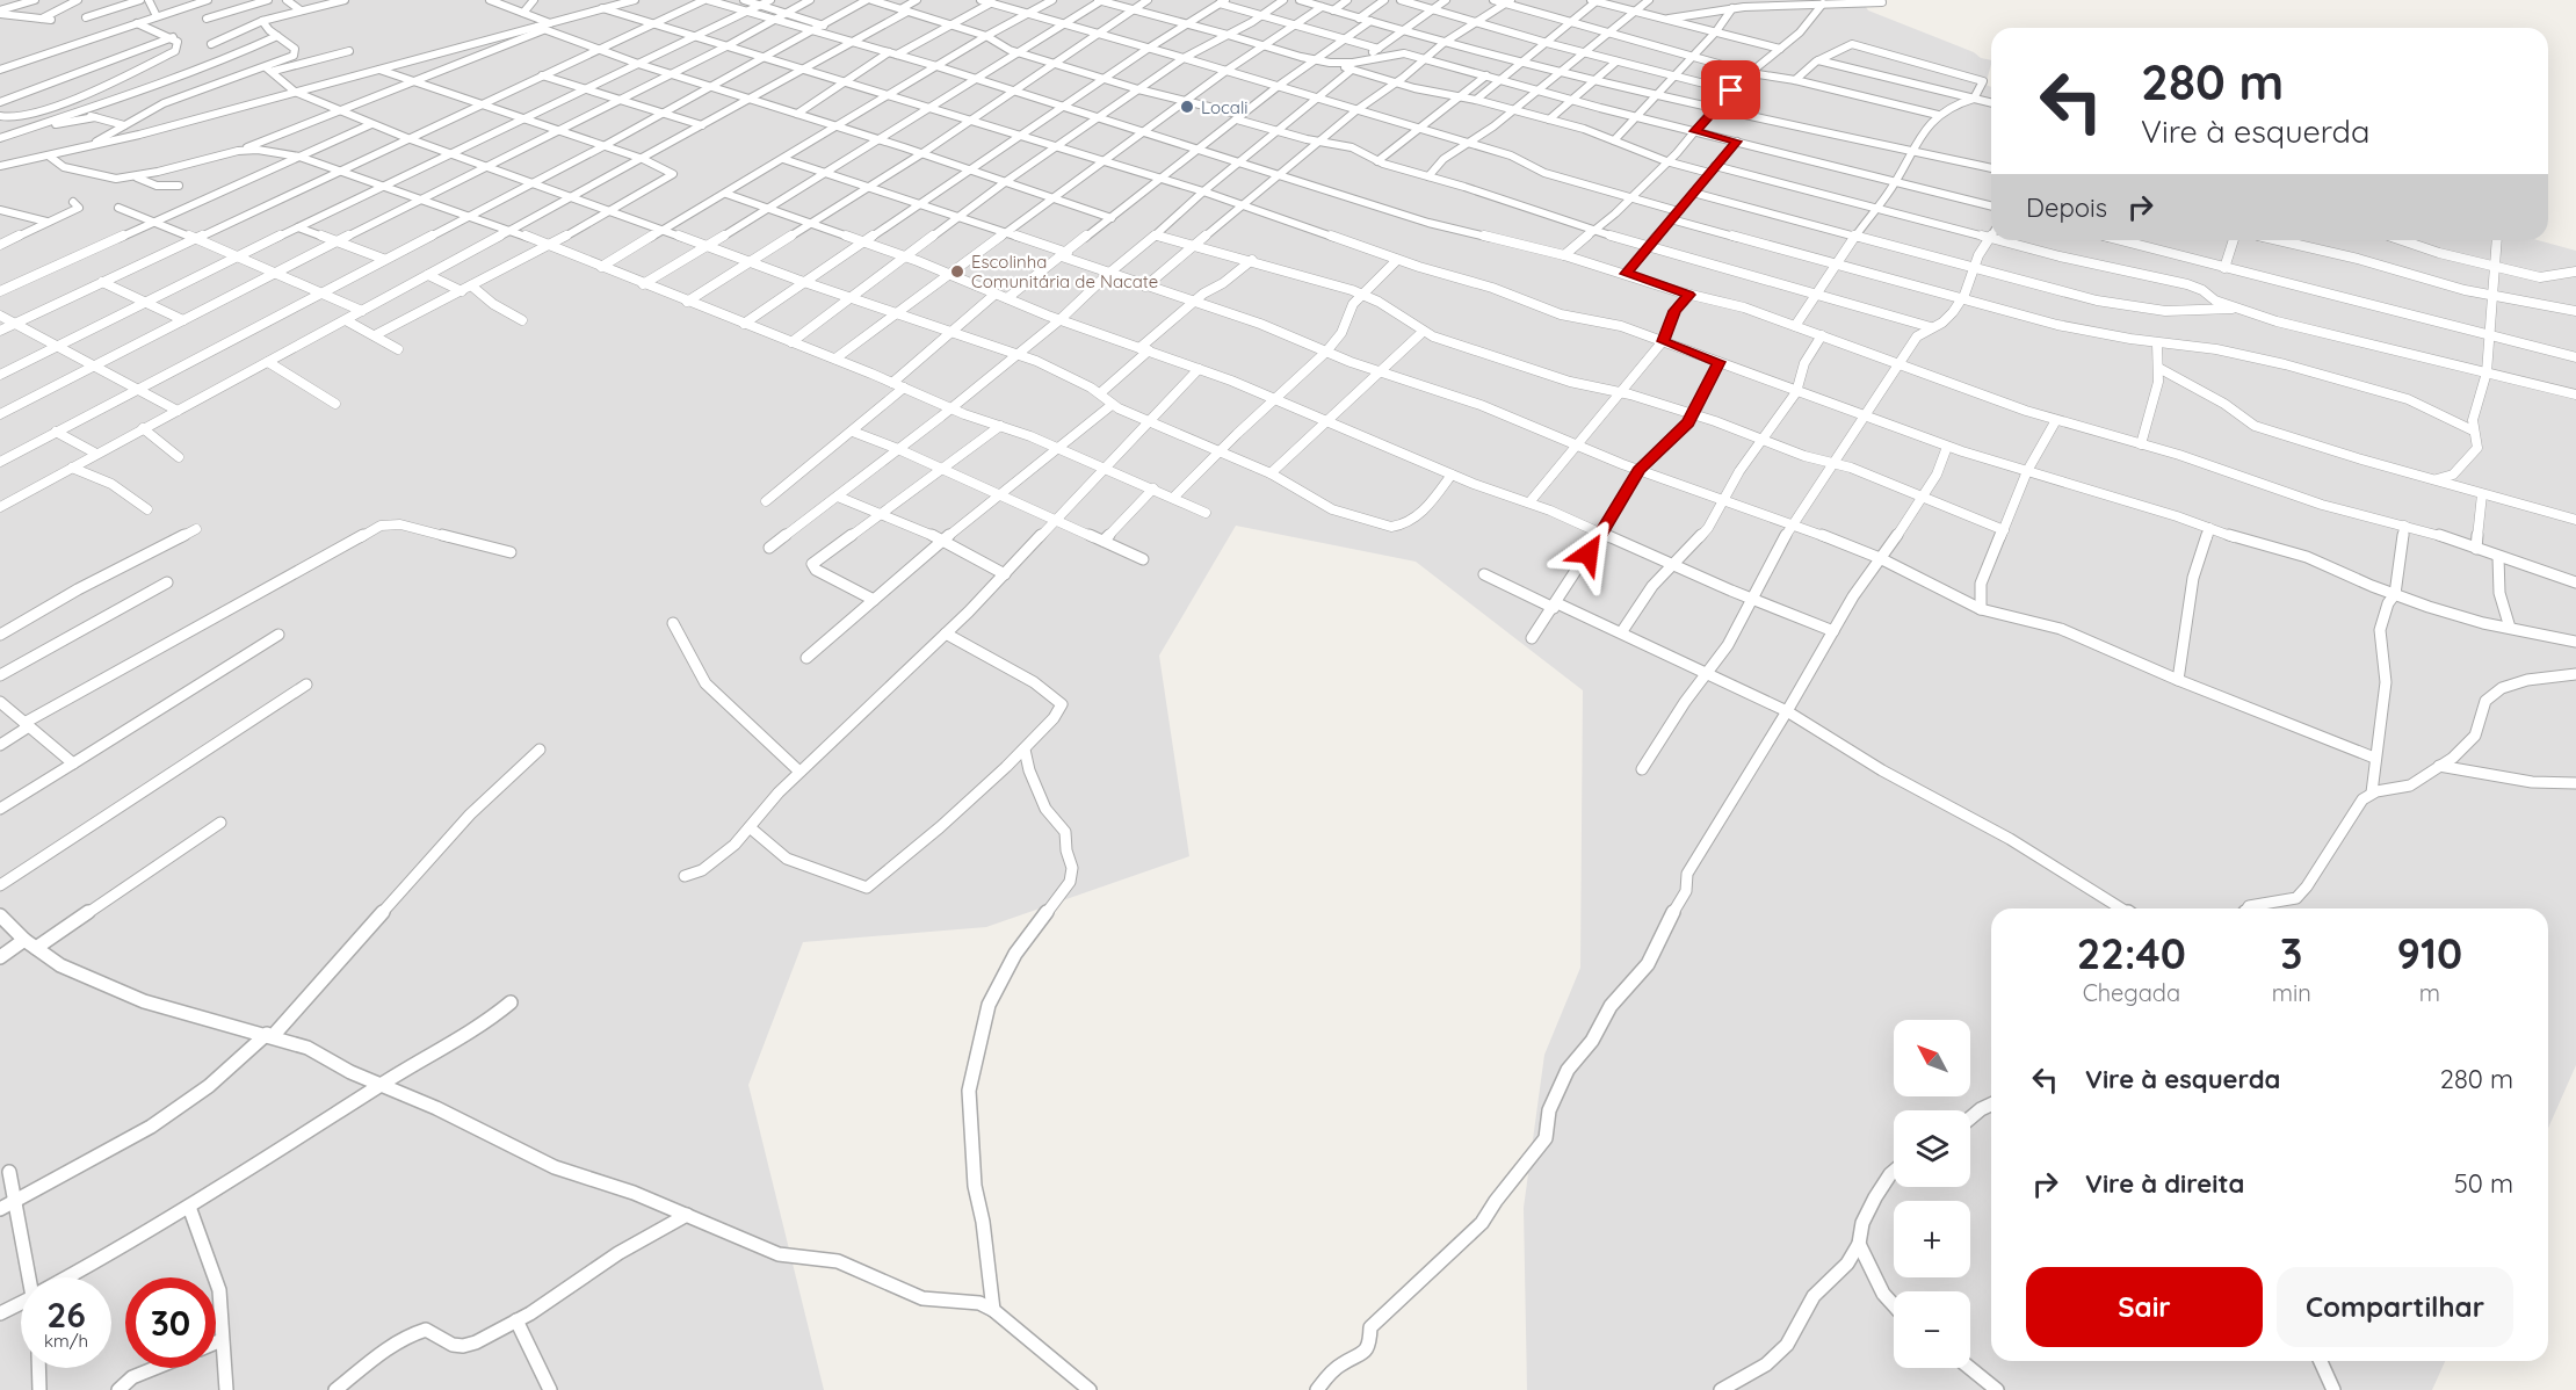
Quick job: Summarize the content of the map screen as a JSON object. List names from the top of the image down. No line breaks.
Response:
{"places":["Locali","Escolinha Comunitária de Nacate"],"north":"top left","page":{"turn":["280 m","Vire à esquerda"],"then":"Depois","eta":["22:40","Chegada","3","min","910","m"],"map_buttons":["+","−"],"list":[{"name":"Vire à esquerda","value":"280 m"},{"name":"Vire à direita","value":"50 m"}],"buttons":["Sair","Compartilhar"],"speed":"26 km/h","limit":"30"}}
